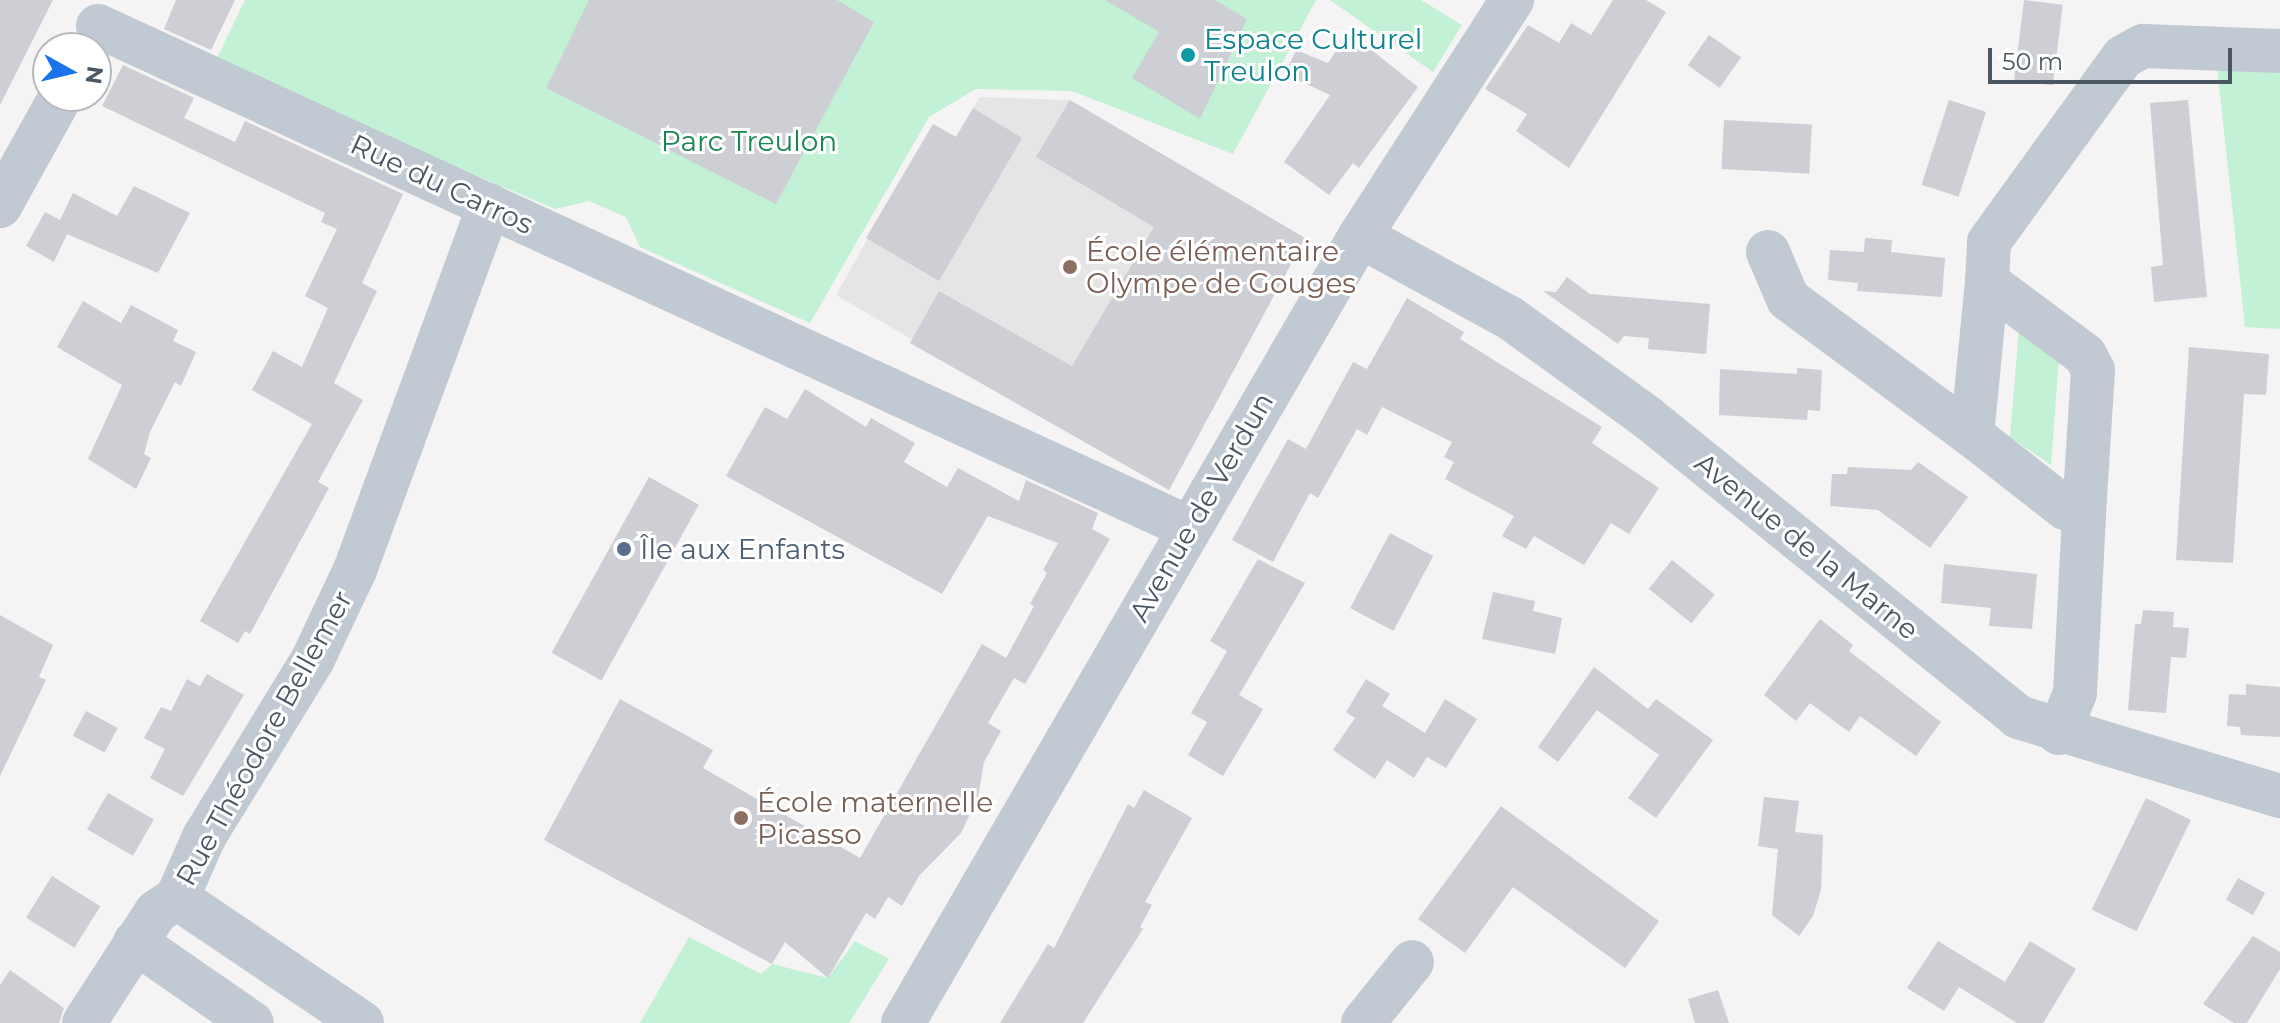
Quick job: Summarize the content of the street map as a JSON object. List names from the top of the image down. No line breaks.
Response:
{"streets":{"street":["Rue du Carros","Avenue de Verdun","Avenue de la Marne","Rue Théodore Bellemer"]},"crossings":[["Rue du Carros","Avenue de Verdun"],["Rue du Carros","Rue Théodore Bellemer"],["Avenue de Verdun","Avenue de la Marne"]],"parks":["Parc Treulon"],"places":["Espace Culturel Treulon","École élémentaire Olympe de Gouges","Île aux Enfants","École maternelle Picasso"],"scale_bar":"50 m","north":"right"}
